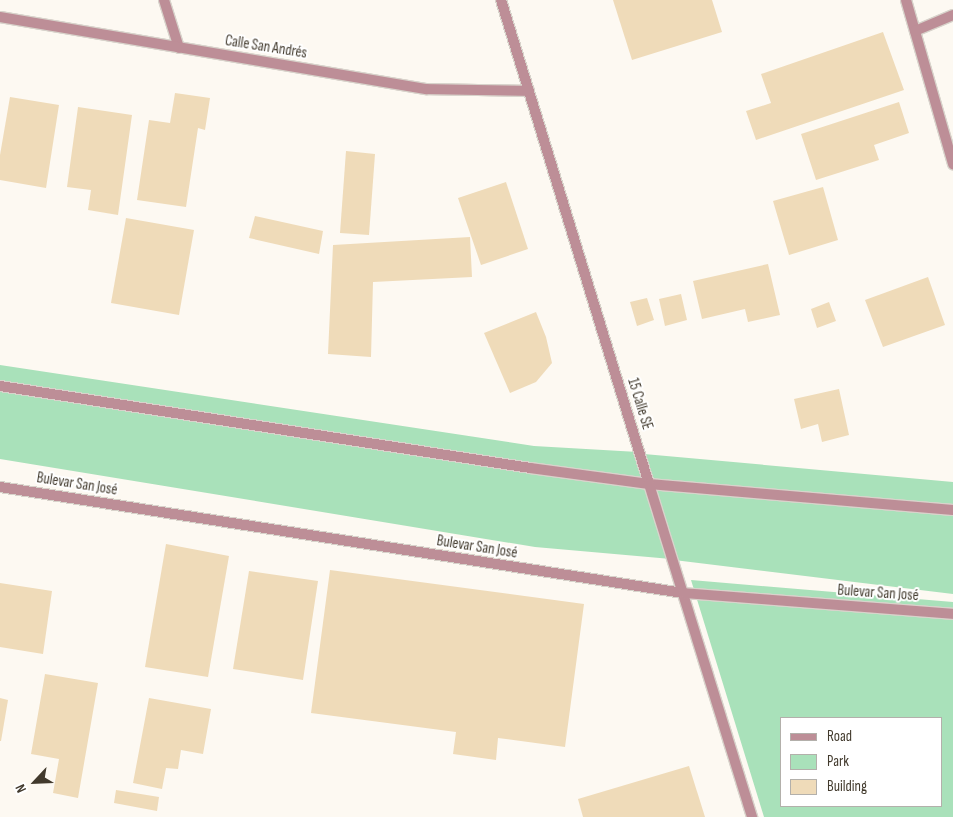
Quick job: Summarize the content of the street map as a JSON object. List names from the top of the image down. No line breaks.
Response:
{"streets":{"street":["Calle San Andrés","15 Calle SE","Bulevar San José"]},"crossings":[["Calle San Andrés","15 Calle SE"],["15 Calle SE","Bulevar San José"]],"legend":["Road","Park","Building"],"north":"bottom left"}
